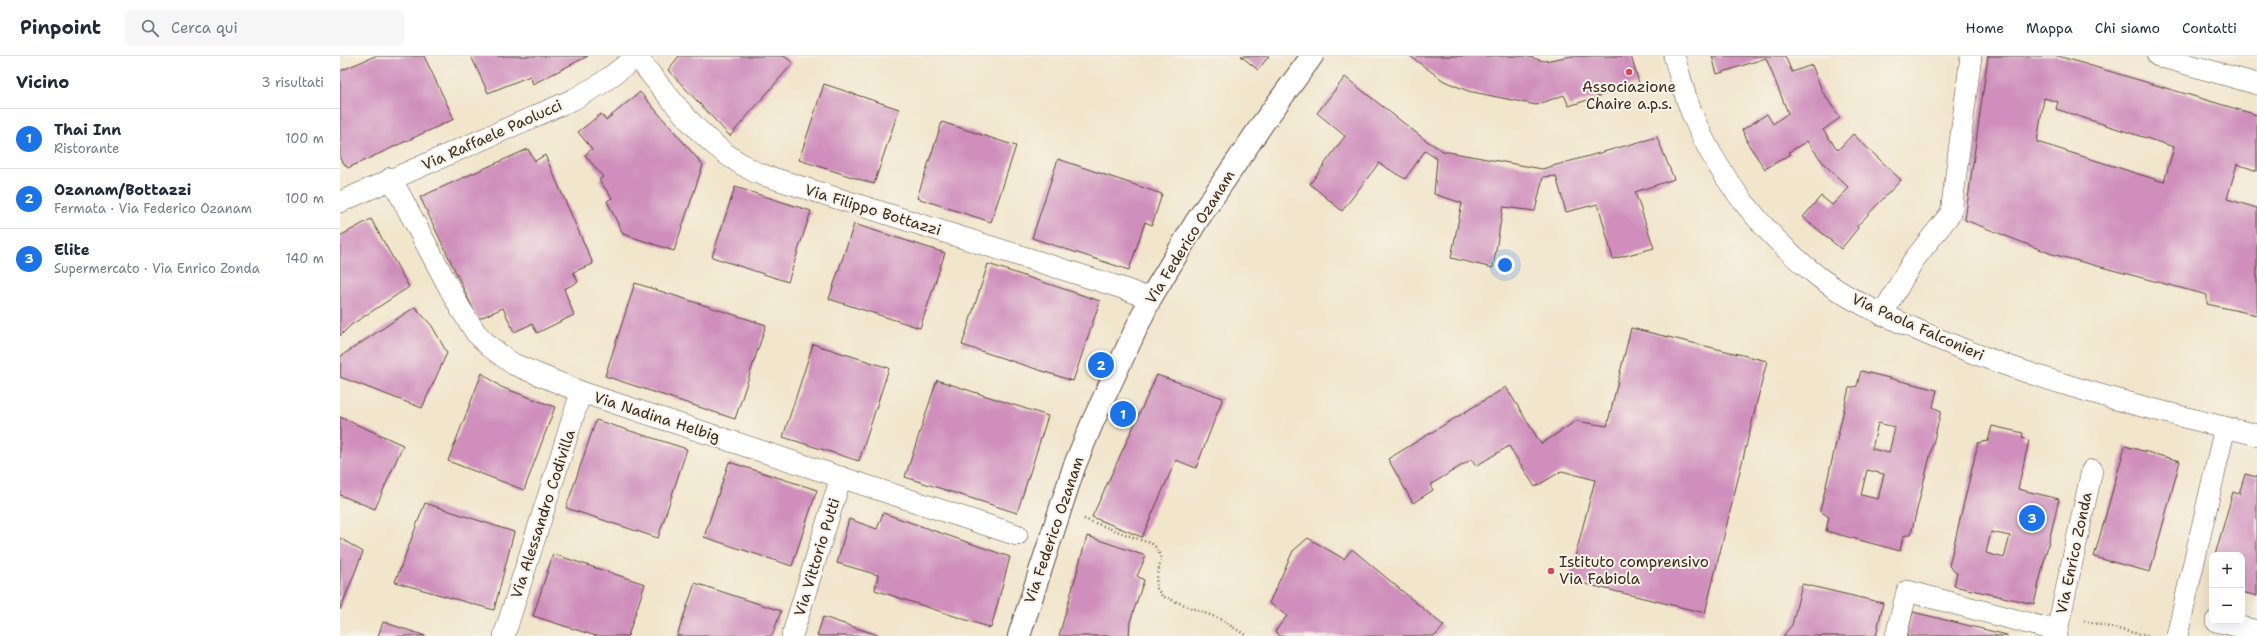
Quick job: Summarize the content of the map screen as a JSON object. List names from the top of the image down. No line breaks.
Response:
{"streets":{"street":["Via Raffaele Paolucci","Via Filippo Bottazzi","Via Federico Ozanam","Via Paola Falconieri","Via Nadina Helbig","Via Alessandro Codivilla","Via Enrico Zonda","Via Vittorio Putti"]},"crossings":[["Via Raffaele Paolucci","Via Filippo Bottazzi"],["Via Raffaele Paolucci","Via Nadina Helbig"],["Via Filippo Bottazzi","Via Federico Ozanam"],["Via Nadina Helbig","Via Alessandro Codivilla"],["Via Nadina Helbig","Via Vittorio Putti"]],"places":["Associazione Chaire a.p.s.","Istituto comprensivo Via Fabiola"],"page":{"header":"Pinpoint","search":"Cerca qui","nav":["Home","Mappa","Chi siamo","Contatti"],"heading":["Vicino","3 risultati"],"list":[{"mark":"1","name":"Thai Inn","note":"Ristorante","value":"100 m"},{"mark":"2","name":"Ozanam/Bottazzi","note":"Fermata · Via Federico Ozanam","value":"100 m"},{"mark":"3","name":"Elite","note":"Supermercato · Via Enrico Zonda","value":"140 m"}],"pins":["2","1","3"],"map_buttons":["+","−"]}}
